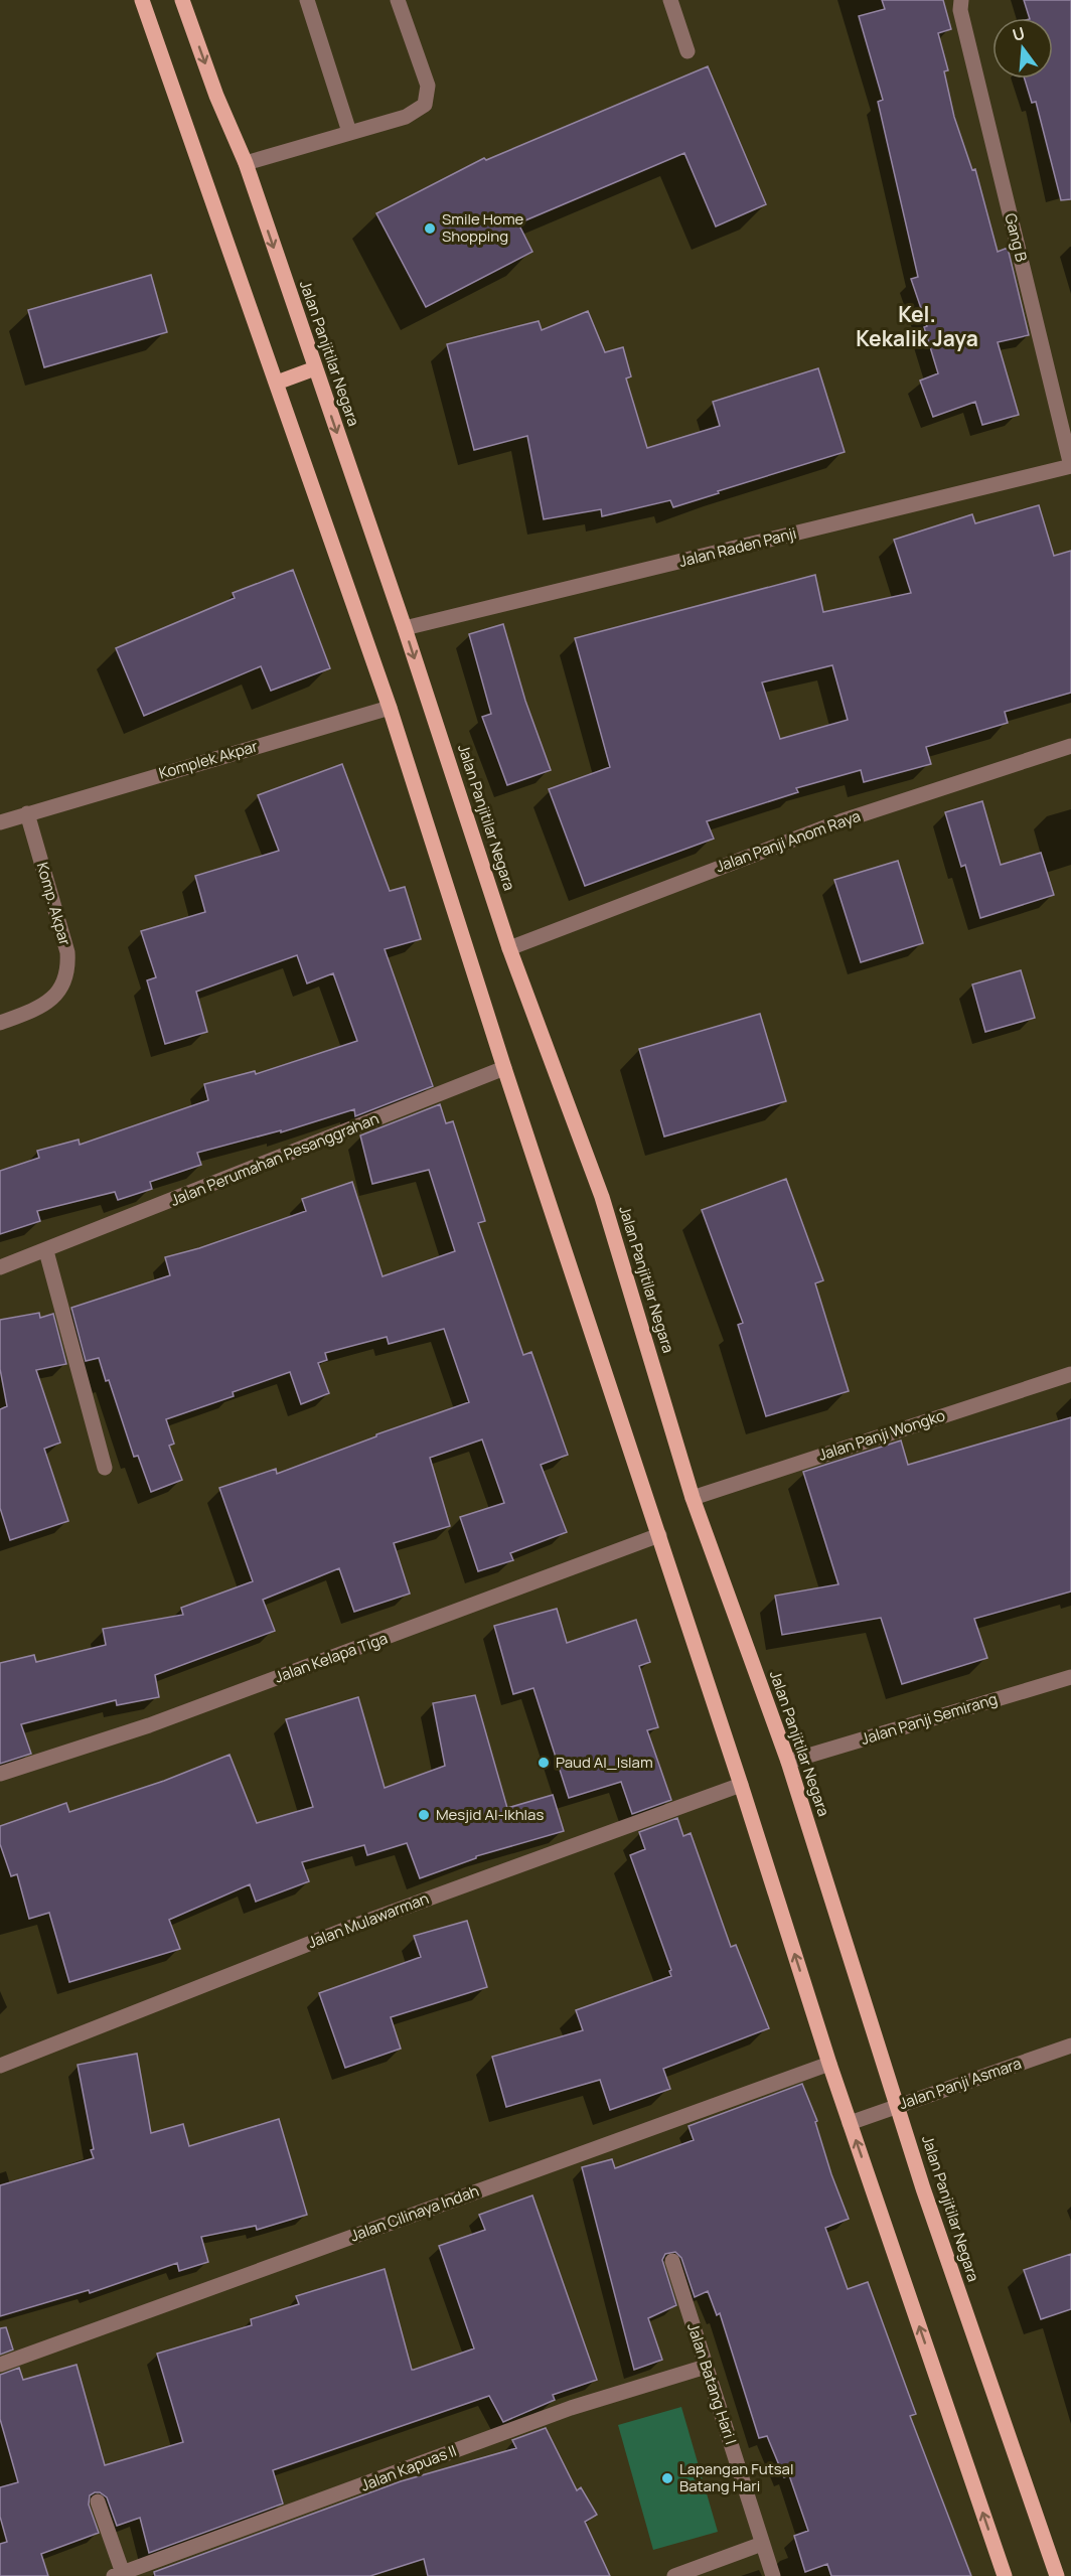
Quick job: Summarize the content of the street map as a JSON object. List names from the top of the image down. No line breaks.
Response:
{"streets":{"main road":["Jalan Panjitilar Negara"],"street":["Gang B","Jalan Raden Panji","Komplek Akpar","Jalan Panji Anom Raya","Komp. Akpar","Jalan Perumahan Pesanggrahan","Jalan Panji Wongko","Jalan Kelapa Tiga","Jalan Panji Semirang","Jalan Mulawarman","Jalan Panji Asmara","Jalan Cilinaya Indah","Jalan Batang Hari I","Jalan Kapuas II"]},"crossings":[["Gang B","Jalan Raden Panji"],["Jalan Panjitilar Negara","Jalan Raden Panji"],["Jalan Panjitilar Negara","Jalan Panji Anom Raya"],["Jalan Panjitilar Negara","Jalan Panji Wongko"],["Jalan Panjitilar Negara","Jalan Panji Semirang"],["Jalan Panjitilar Negara","Jalan Panji Asmara"],["Komplek Akpar","Komp. Akpar"],["Jalan Batang Hari I","Jalan Kapuas II"]],"districts":["Kel. Kekalik Jaya"],"places":["Smile Home Shopping","Paud Al_Islam","Mesjid Al-Ikhlas","Lapangan Futsal Batang Hari"],"north":"top"}
